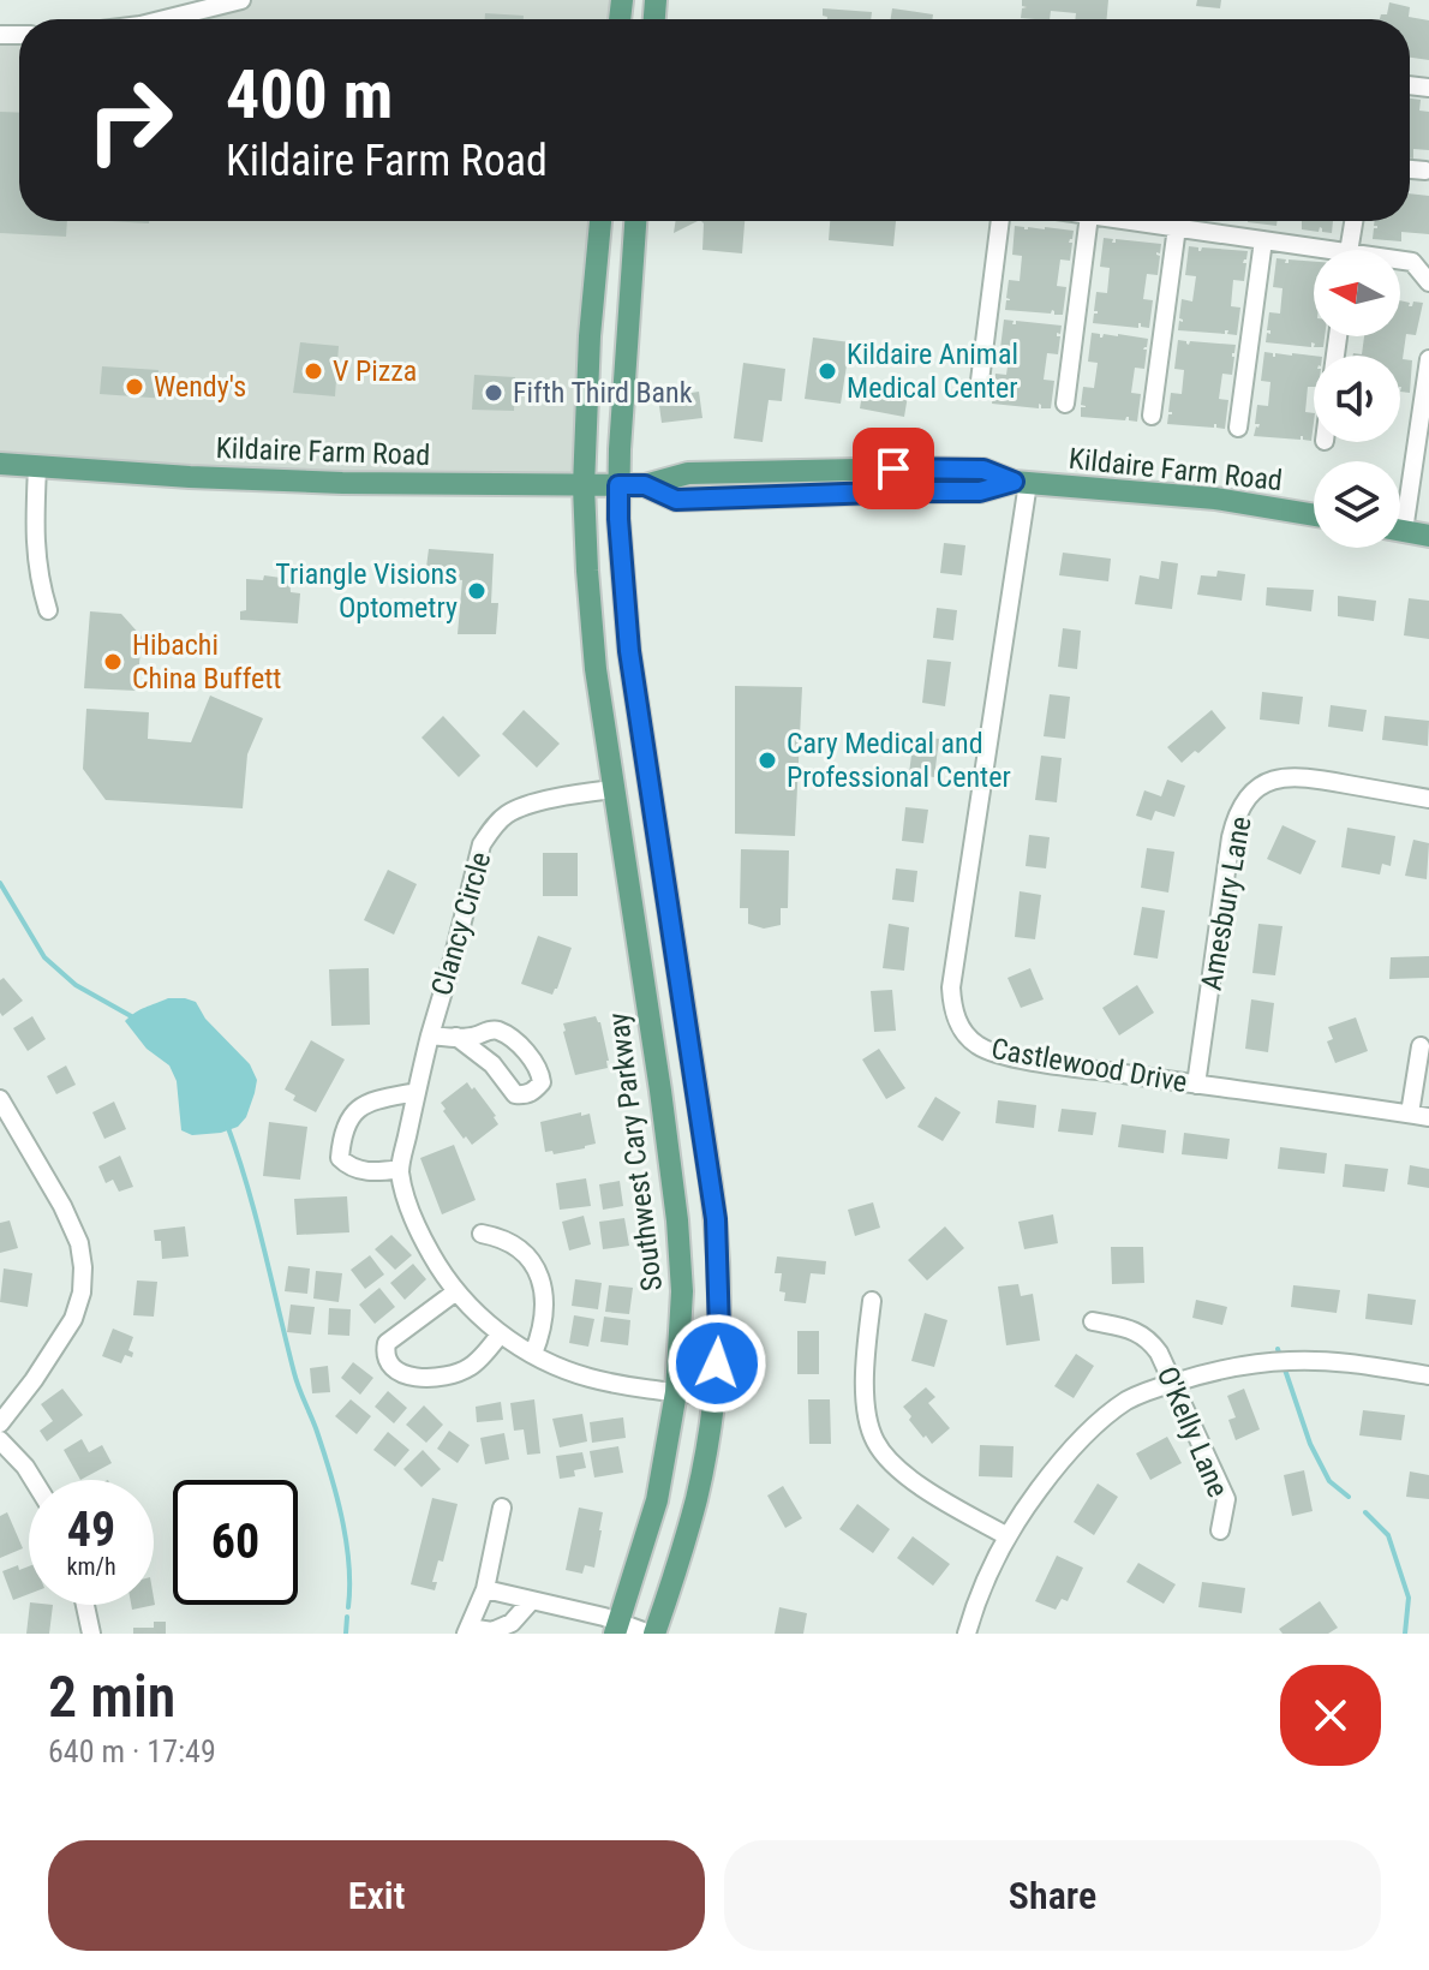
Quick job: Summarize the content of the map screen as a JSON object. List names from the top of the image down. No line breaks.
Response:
{"streets":{"main road":["Kildaire Farm Road","Southwest Cary Parkway"],"street":["Amesbury Lane","Clancy Circle","Castlewood Drive","O'Kelly Lane"]},"crossings":[["Kildaire Farm Road","Castlewood Drive"],["Kildaire Farm Road","Southwest Cary Parkway"],["Amesbury Lane","Castlewood Drive"],["Clancy Circle","Southwest Cary Parkway"]],"places":["V Pizza","Kildaire Animal Medical Center","Wendy's","Fifth Third Bank","Triangle Visions Optometry","Hibachi China Buffett","Cary Medical and Professional Center"],"north":"left","page":{"turn":["400 m","Kildaire Farm Road"],"speed":"49 km/h","limit":"60","heading":["2 min","640 m · 17:49"],"buttons":["Exit","Share"]}}
